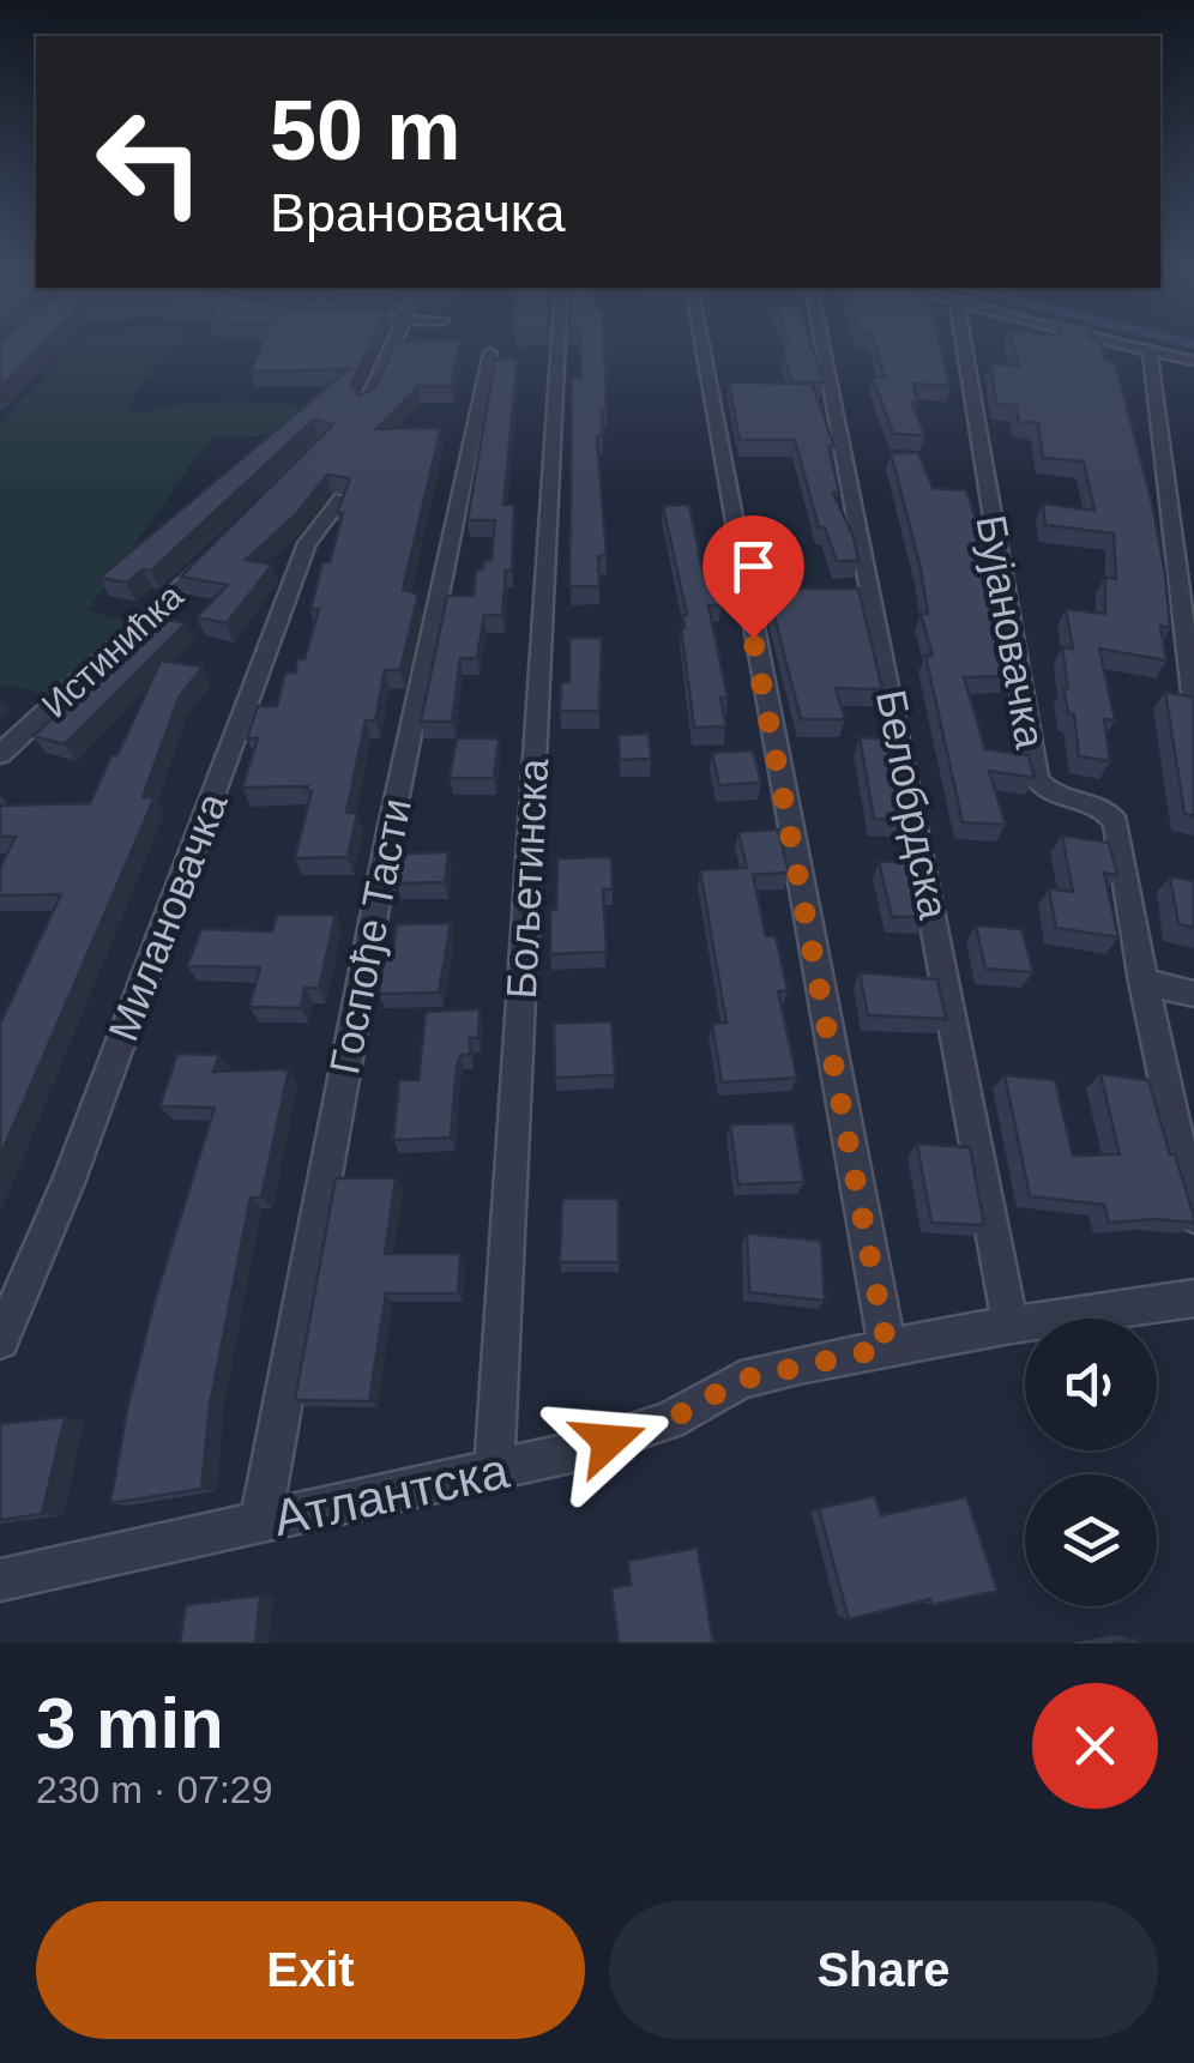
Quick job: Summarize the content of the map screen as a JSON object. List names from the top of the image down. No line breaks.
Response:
{"streets":{"street":["Бујановачка","Истинићка","Белобрдска","Бољетинска","Милановачка","Госпође Тасти","Атлантска"]},"crossings":[["Белобрдска","Атлантска"],["Бољетинска","Атлантска"],["Госпође Тасти","Атлантска"]],"page":{"turn":["50 m","Врановачка"],"heading":["3 min","230 m · 07:29"],"buttons":["Exit","Share"]}}
